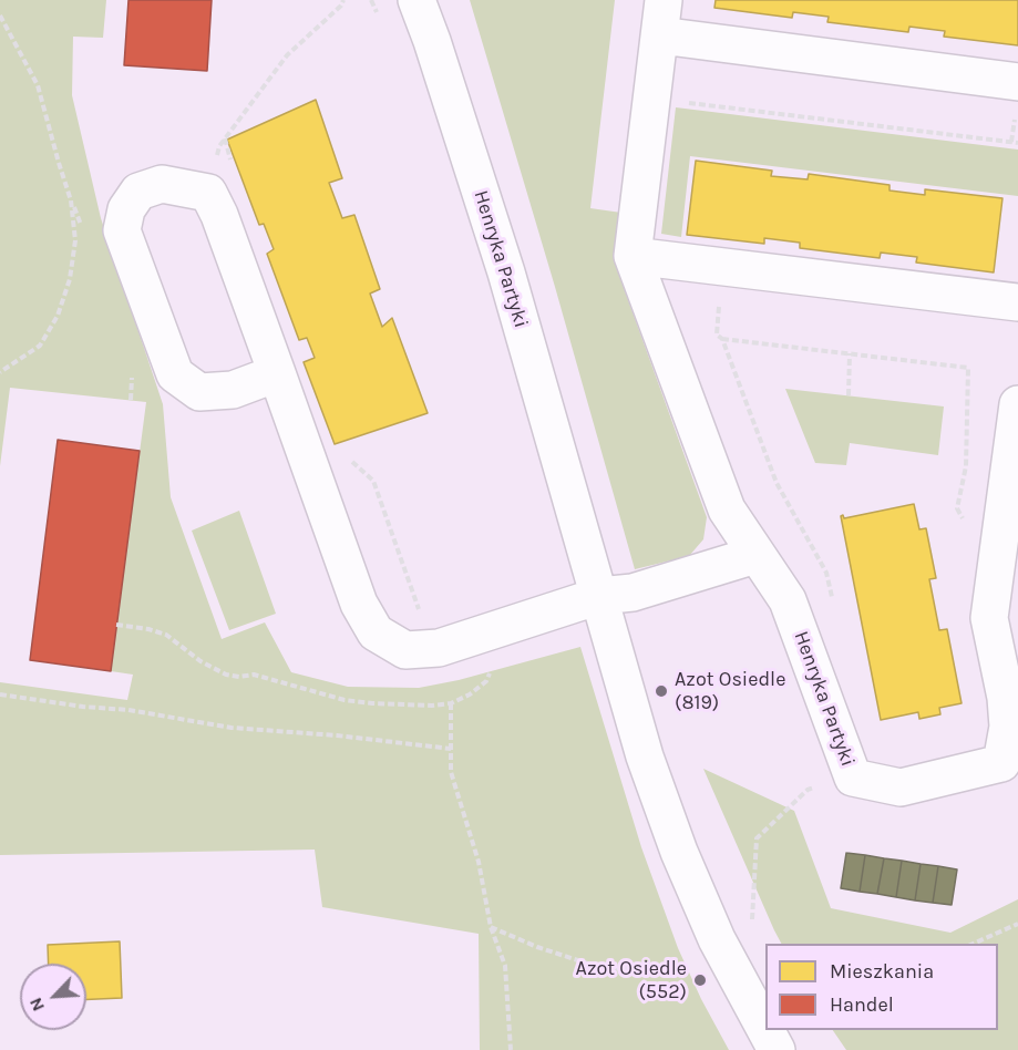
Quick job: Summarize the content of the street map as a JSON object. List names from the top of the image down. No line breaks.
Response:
{"streets":{"street":["Henryka Partyki"]},"places":["Azot Osiedle (819)","Azot Osiedle (552)"],"legend":["Mieszkania","Handel"],"north":"bottom left"}
